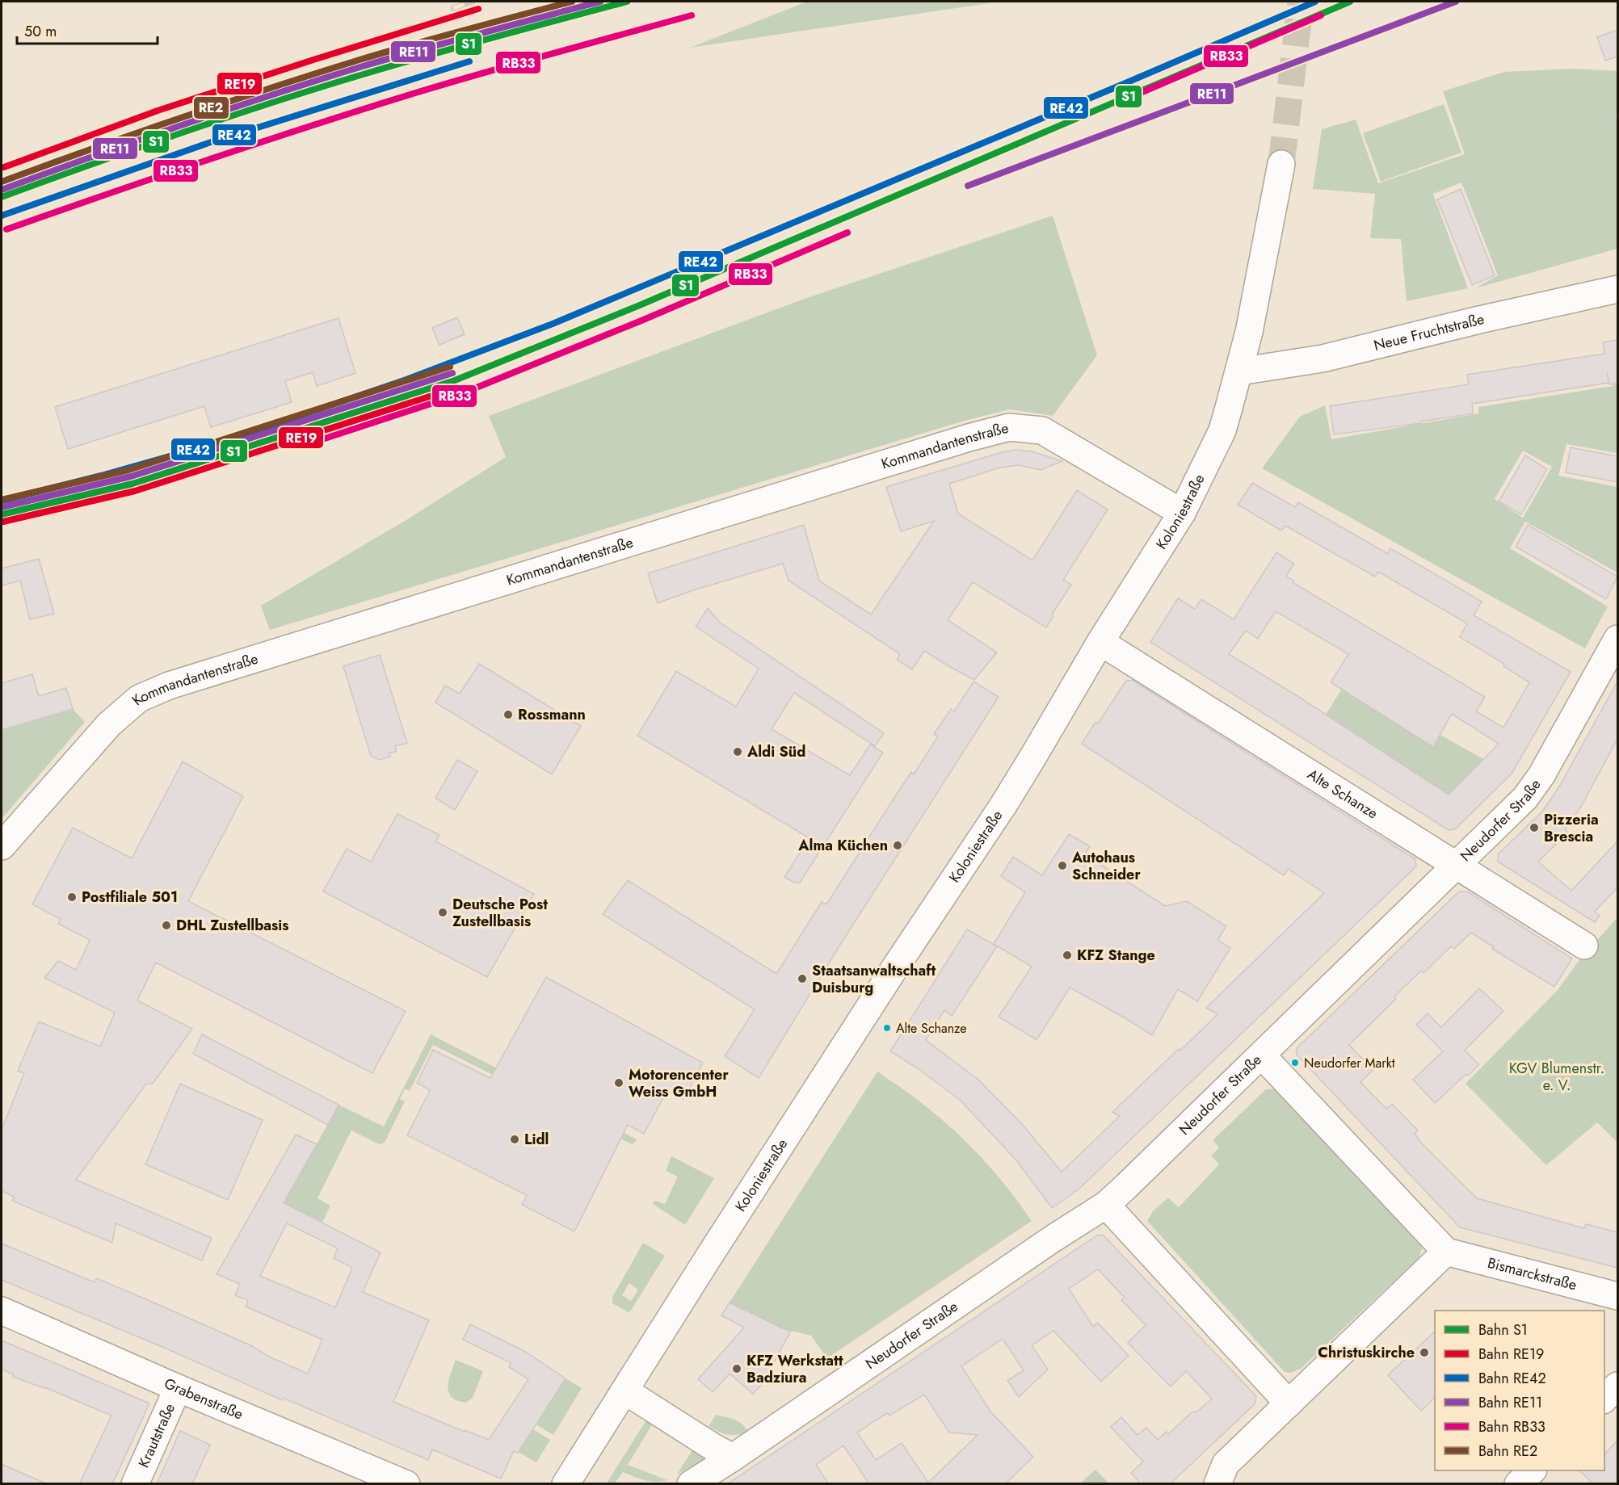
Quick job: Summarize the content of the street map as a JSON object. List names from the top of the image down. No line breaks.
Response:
{"streets":{"street":["Neue Fruchtstraße","Kommandantenstraße","Koloniestraße","Alte Schanze","Neudorfer Straße","Bismarckstraße","Grabenstraße","Krautstraße"]},"crossings":[["Neue Fruchtstraße","Koloniestraße"],["Kommandantenstraße","Koloniestraße"],["Koloniestraße","Alte Schanze"],["Alte Schanze","Neudorfer Straße"],["Grabenstraße","Krautstraße"]],"parks":["KGV Blumenstr. e. V."],"places":["Rossmann","Aldi Süd","Pizzeria Brescia","Alma Küchen","Autohaus Schneider","Postfiliale 501","Deutsche Post Zustellbasis","DHL Zustellbasis","KFZ Stange","Staatsanwaltschaft Duisburg","Alte Schanze","Neudorfer Markt","Motorencenter Weiss GmbH","Lidl","Christuskirche","KFZ Werkstatt Badziura"],"lines":["rail line S1","rail line RE42","rail line RE11","rail line RE2","rail line RE19","rail line RB33"],"legend":["Bahn S1","Bahn RE19","Bahn RE42","Bahn RE11","Bahn RB33","Bahn RE2"],"scale_bar":"50 m"}
